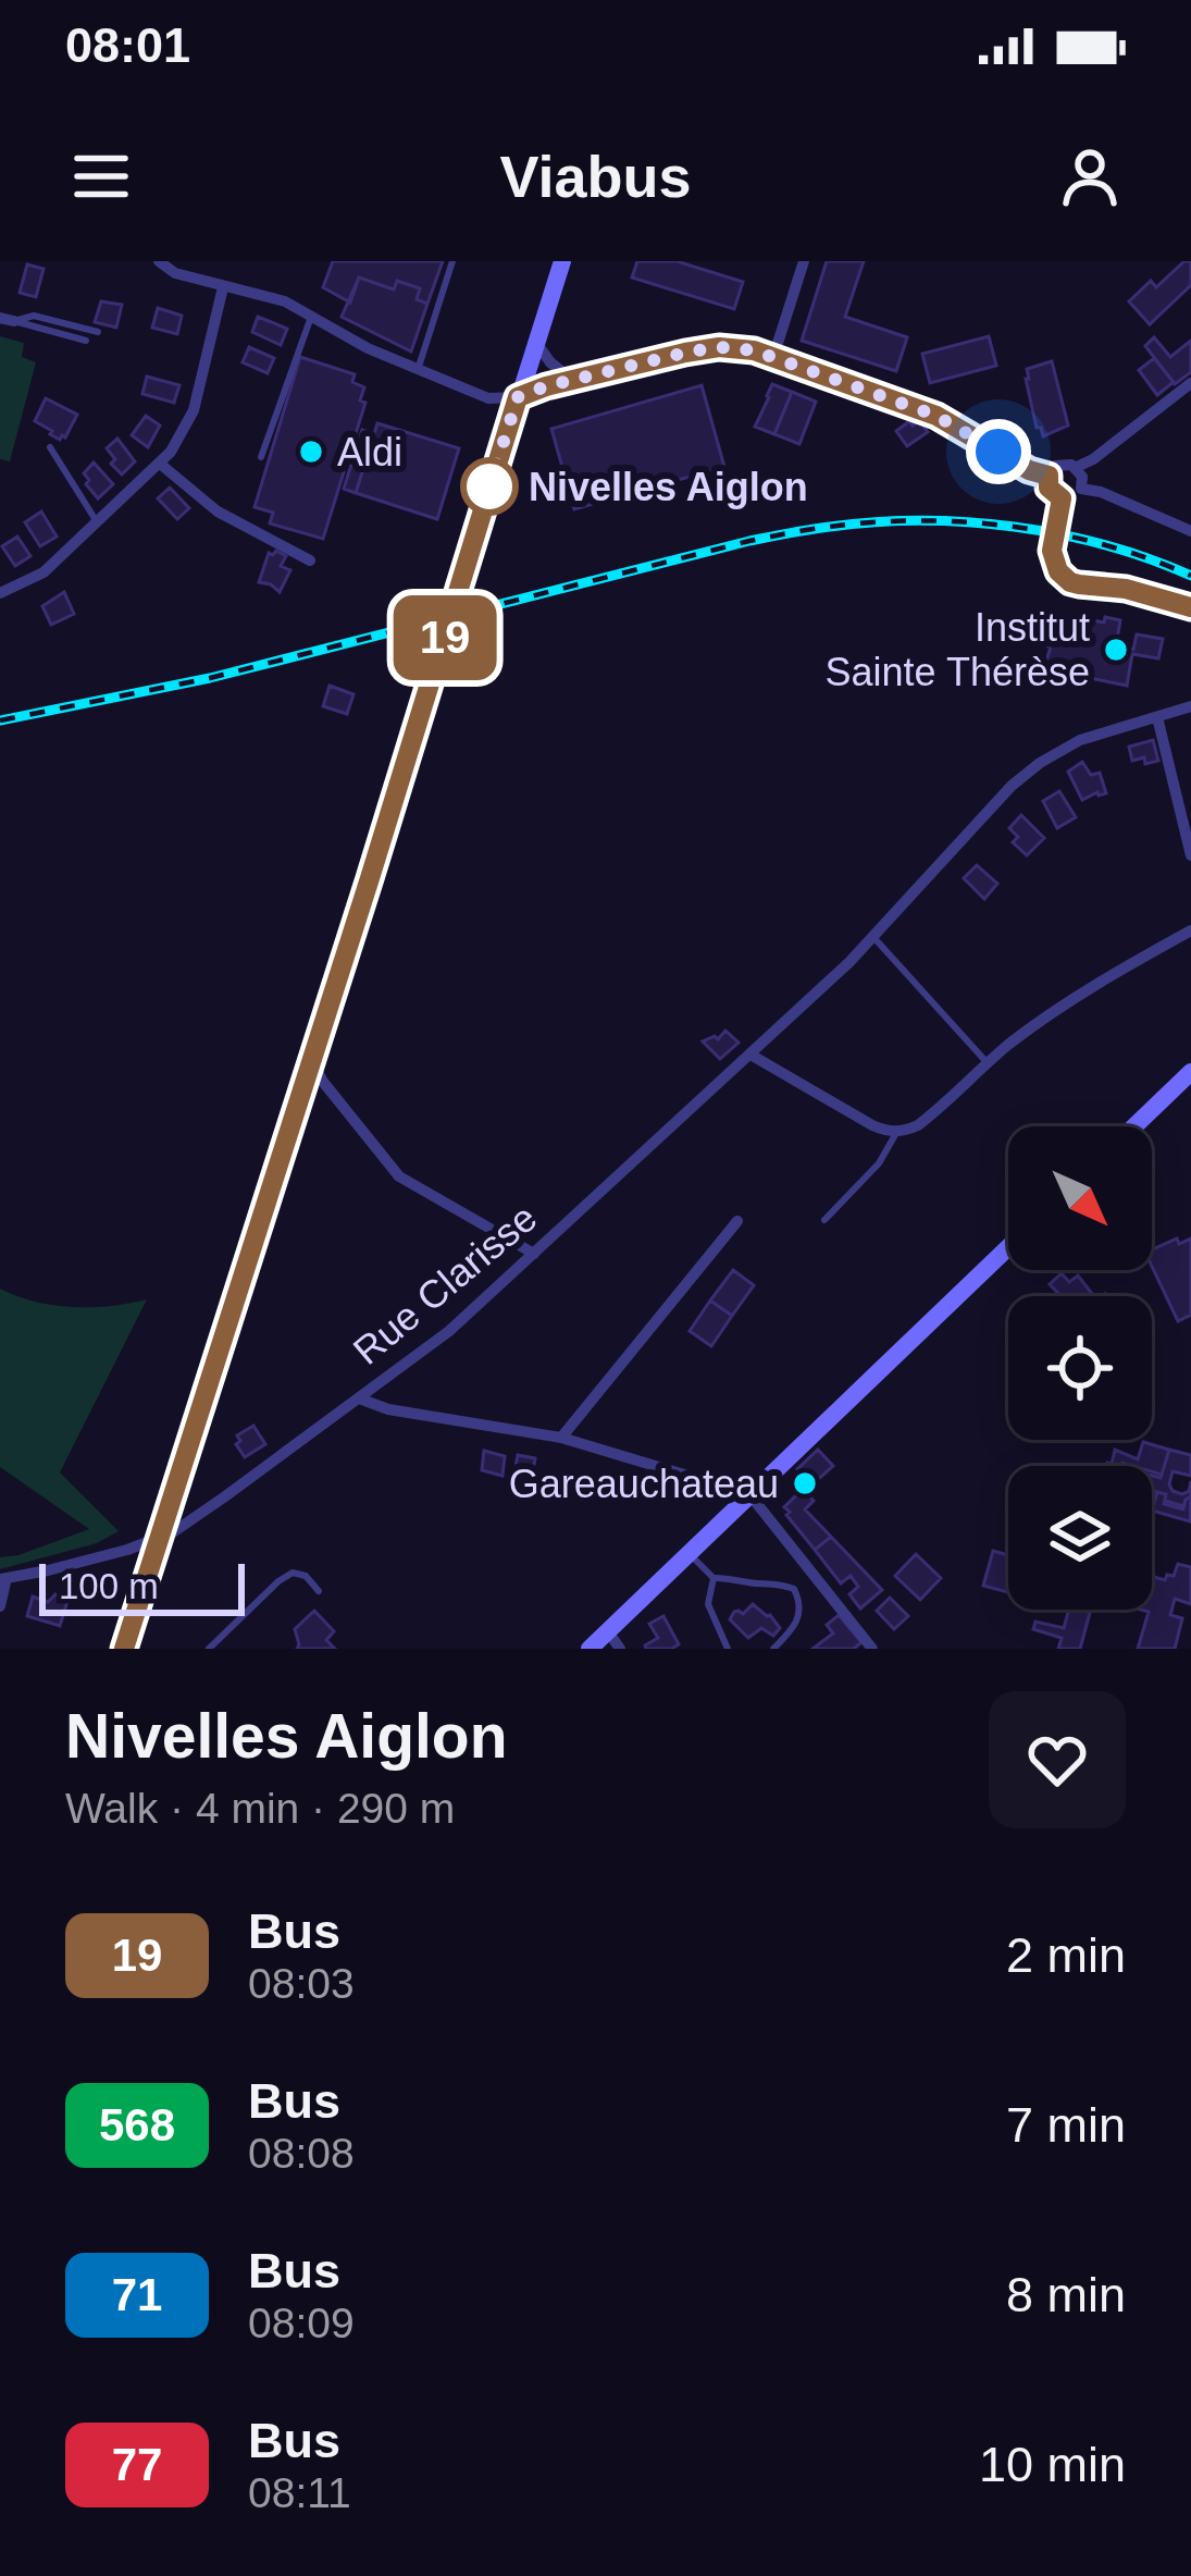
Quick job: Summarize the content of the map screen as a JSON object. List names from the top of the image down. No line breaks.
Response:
{"streets":{"street":["Rue Clarisse"]},"places":["Aldi","Nivelles Aiglon","Institut Sainte Thérèse","Gareauchateau"],"lines":["bus line 19"],"scale_bar":"100 m","north":"bottom right","page":{"status":"08:01","header":"Viabus","on_map":"19","scale":"100 m","heading":["Nivelles Aiglon","Walk · 4 min · 290 m"],"list":[{"mark":"19","name":"Bus","note":"08:03","value":"2 min"},{"mark":"568","name":"Bus","note":"08:08","value":"7 min"},{"mark":"71","name":"Bus","note":"08:09","value":"8 min"},{"mark":"77","name":"Bus","note":"08:11","value":"10 min"}]}}
